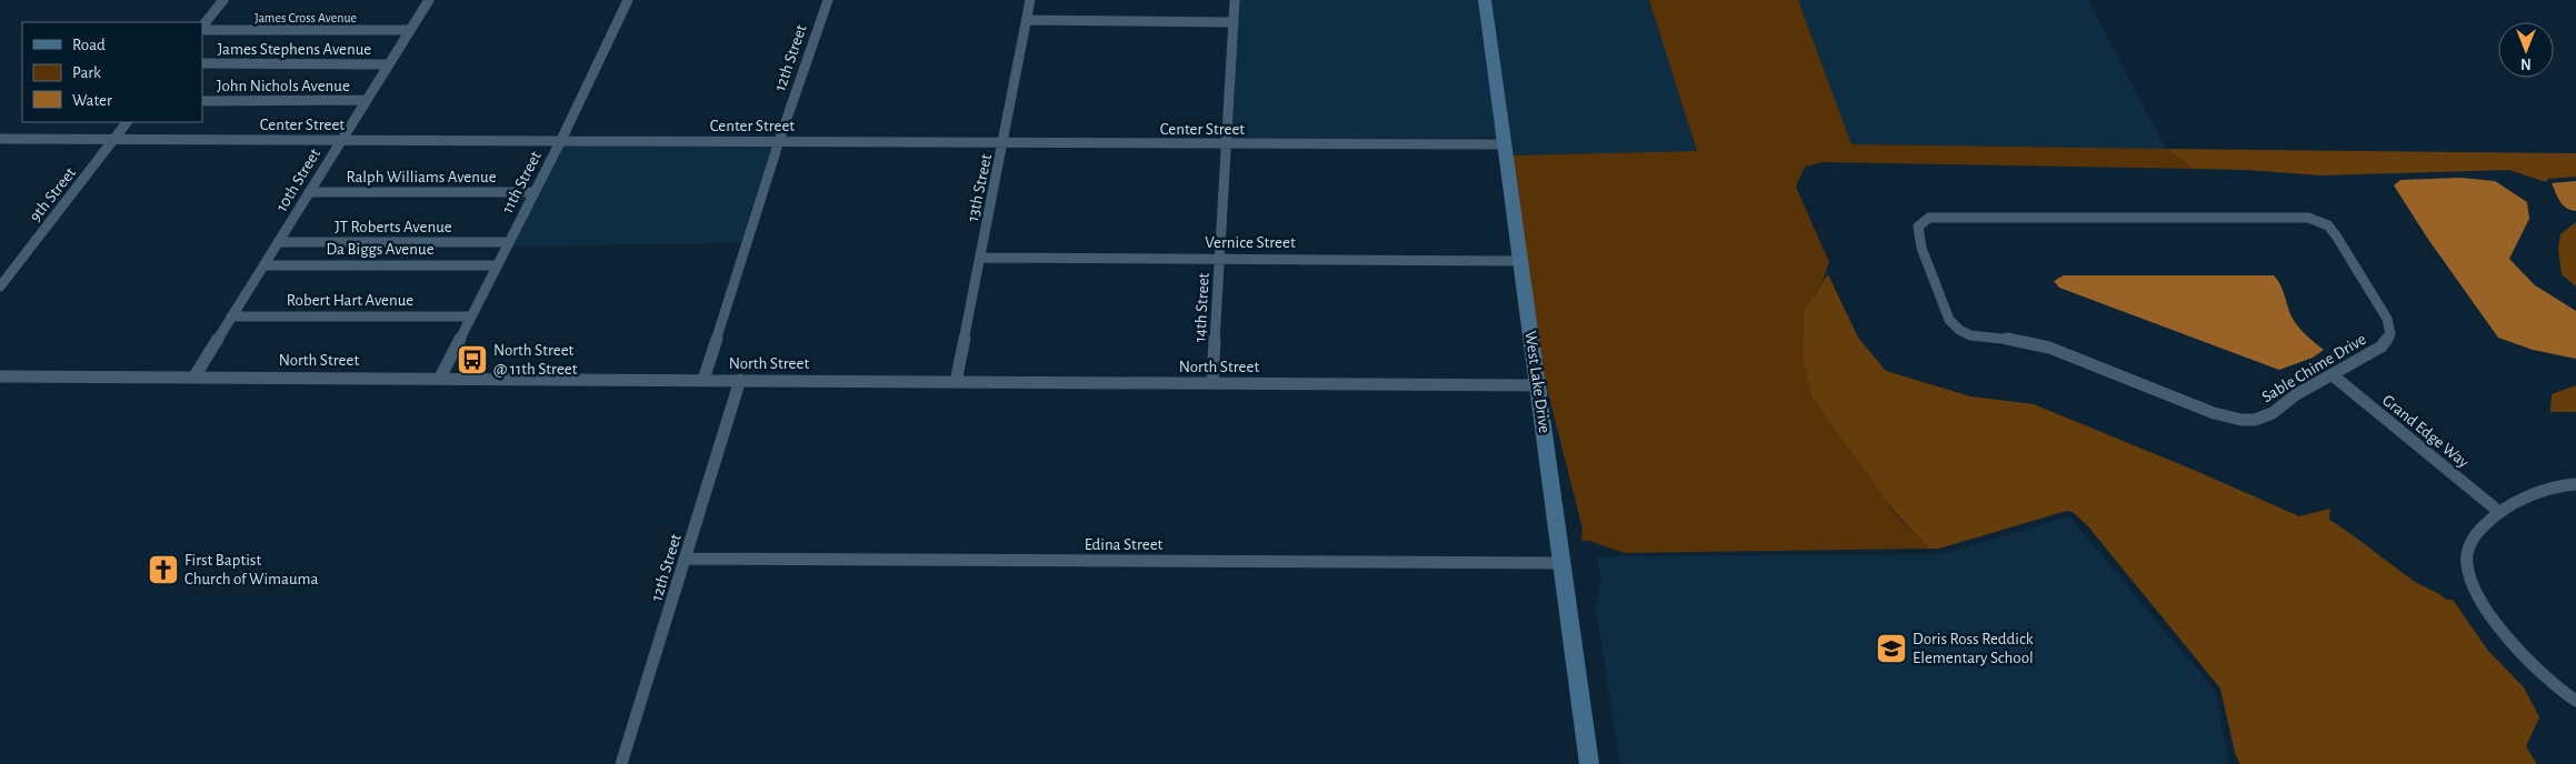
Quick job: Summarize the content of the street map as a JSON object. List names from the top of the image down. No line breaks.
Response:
{"streets":{"street":["James Cross Avenue","James Stephens Avenue","12th Street","John Nichols Avenue","Center Street","Ralph Williams Avenue","10th Street","11th Street","13th Street","9th Street","JT Roberts Avenue","Vernice Street","Da Biggs Avenue","Robert Hart Avenue","14th Street","North Street","Sable Chime Drive","West Lake Drive","Grand Edge Way","Edina Street"]},"crossings":[["James Cross Avenue","10th Street"],["James Stephens Avenue","10th Street"],["12th Street","Center Street"],["12th Street","North Street"],["12th Street","Edina Street"],["John Nichols Avenue","10th Street"],["Center Street","10th Street"],["Center Street","11th Street"],["Center Street","13th Street"],["Center Street","9th Street"],["Center Street","14th Street"],["Center Street","West Lake Drive"],["Ralph Williams Avenue","10th Street"],["Ralph Williams Avenue","11th Street"],["10th Street","JT Roberts Avenue"],["10th Street","Da Biggs Avenue"],["10th Street","Robert Hart Avenue"],["10th Street","North Street"],["11th Street","JT Roberts Avenue"],["11th Street","Da Biggs Avenue"],["11th Street","Robert Hart Avenue"],["11th Street","North Street"],["13th Street","Vernice Street"],["13th Street","North Street"],["Vernice Street","14th Street"],["Vernice Street","West Lake Drive"],["14th Street","North Street"],["North Street","West Lake Drive"],["Sable Chime Drive","Grand Edge Way"],["West Lake Drive","Edina Street"]],"places":{"bus stop":["North Street @ 11th Street"],"church":["First Baptist Church of Wimauma"],"school or university":["Doris Ross Reddick Elementary School"]},"legend":["Road","Park","Water"],"north":"bottom"}
